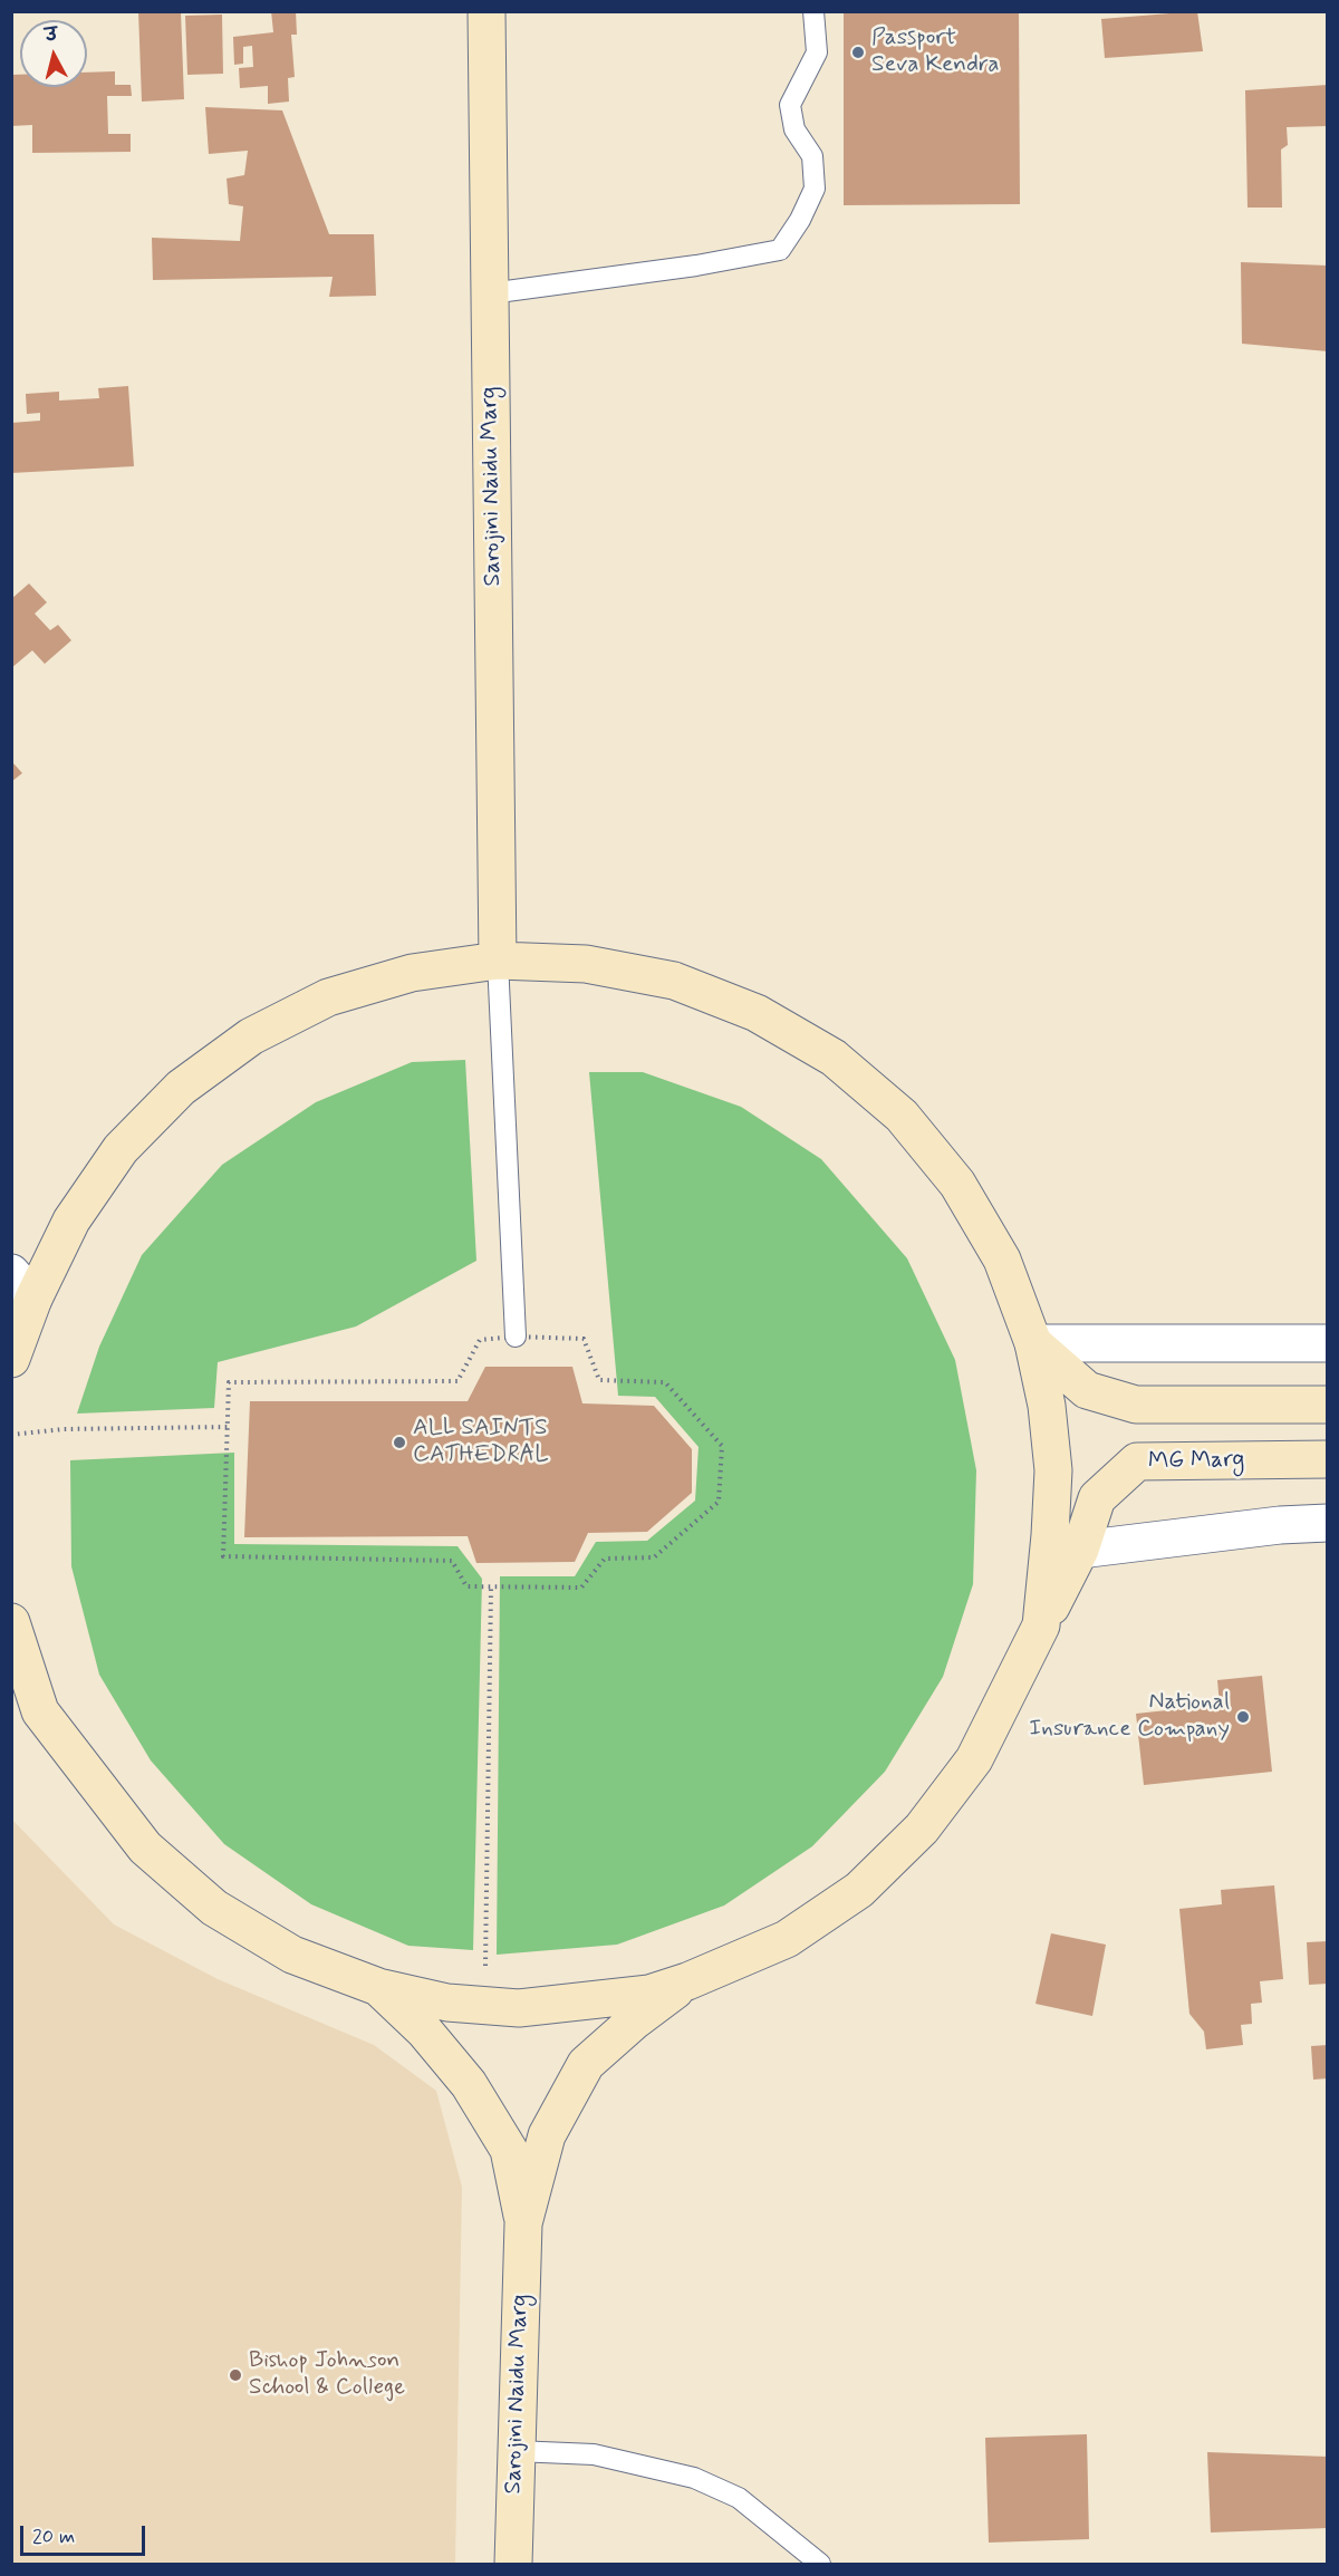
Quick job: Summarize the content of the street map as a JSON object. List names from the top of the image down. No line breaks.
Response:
{"streets":{"main road":["Sarojini Naidu Marg","MG Marg"]},"places":["Passport Seva Kendra","ALL SAINTS CATHEDRAL","National Insurance Company","Bishop Johnson School & College"],"scale_bar":"20 m","north":"top"}
